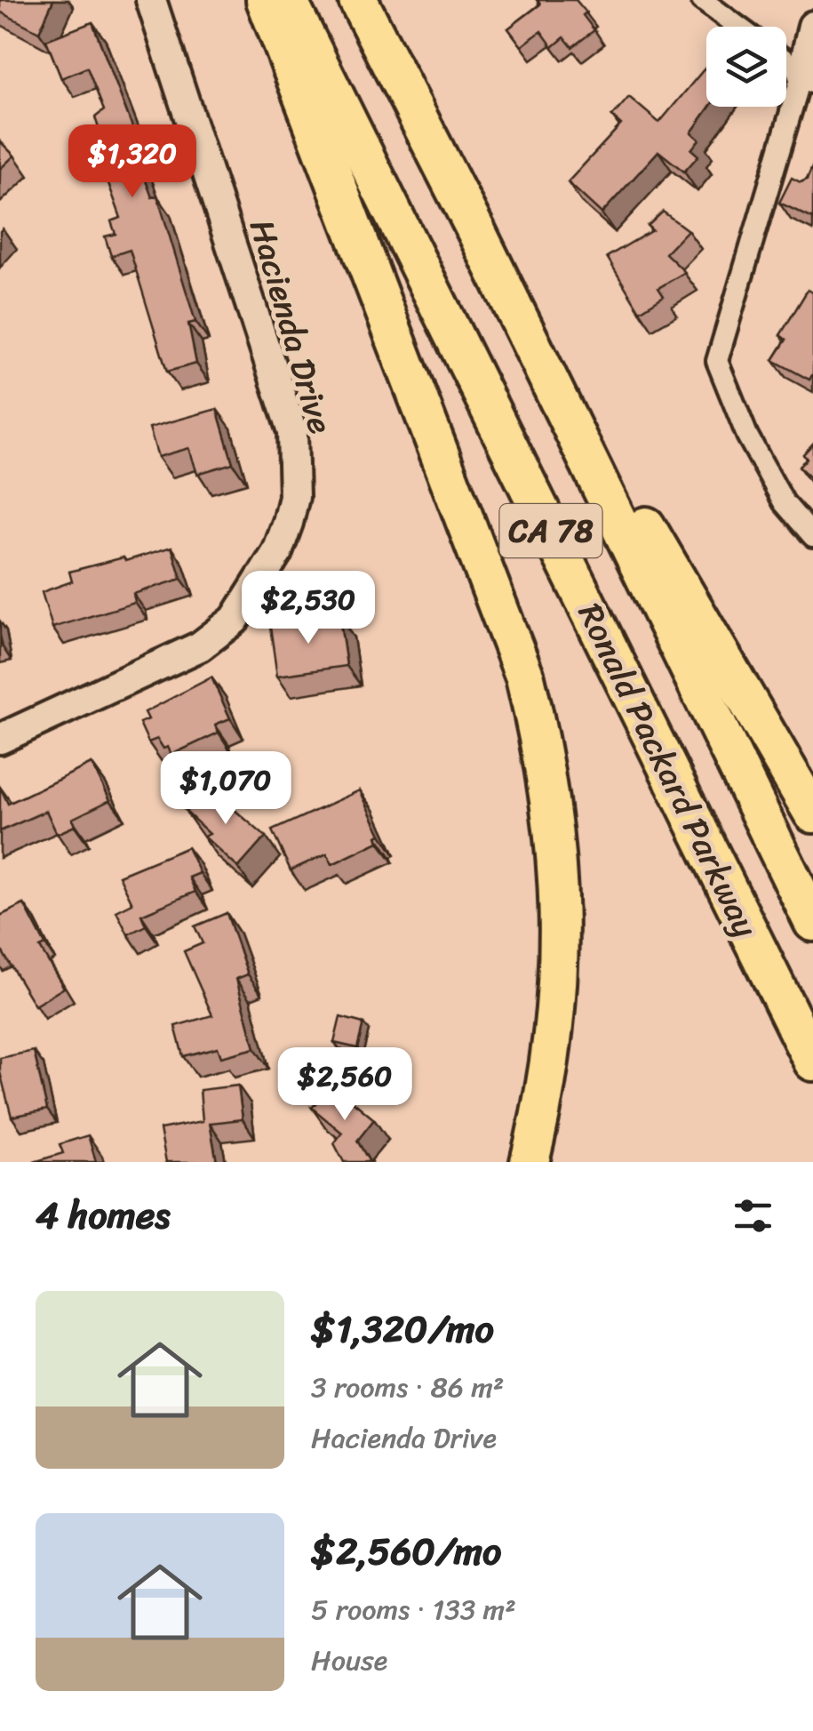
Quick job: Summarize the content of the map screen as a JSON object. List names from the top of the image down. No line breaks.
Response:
{"streets":{"highway":["CA 78","Ronald Packard Parkway"],"street":["Hacienda Drive"]},"page":{"price":["$1,320","$2,530","$1,070","$2,560"],"heading":"4 homes","list":[{"name":"$1,320/mo","note":"3 rooms · 86 m² · Hacienda Drive"},{"name":"$2,560/mo","note":"5 rooms · 133 m² · House"}]}}
